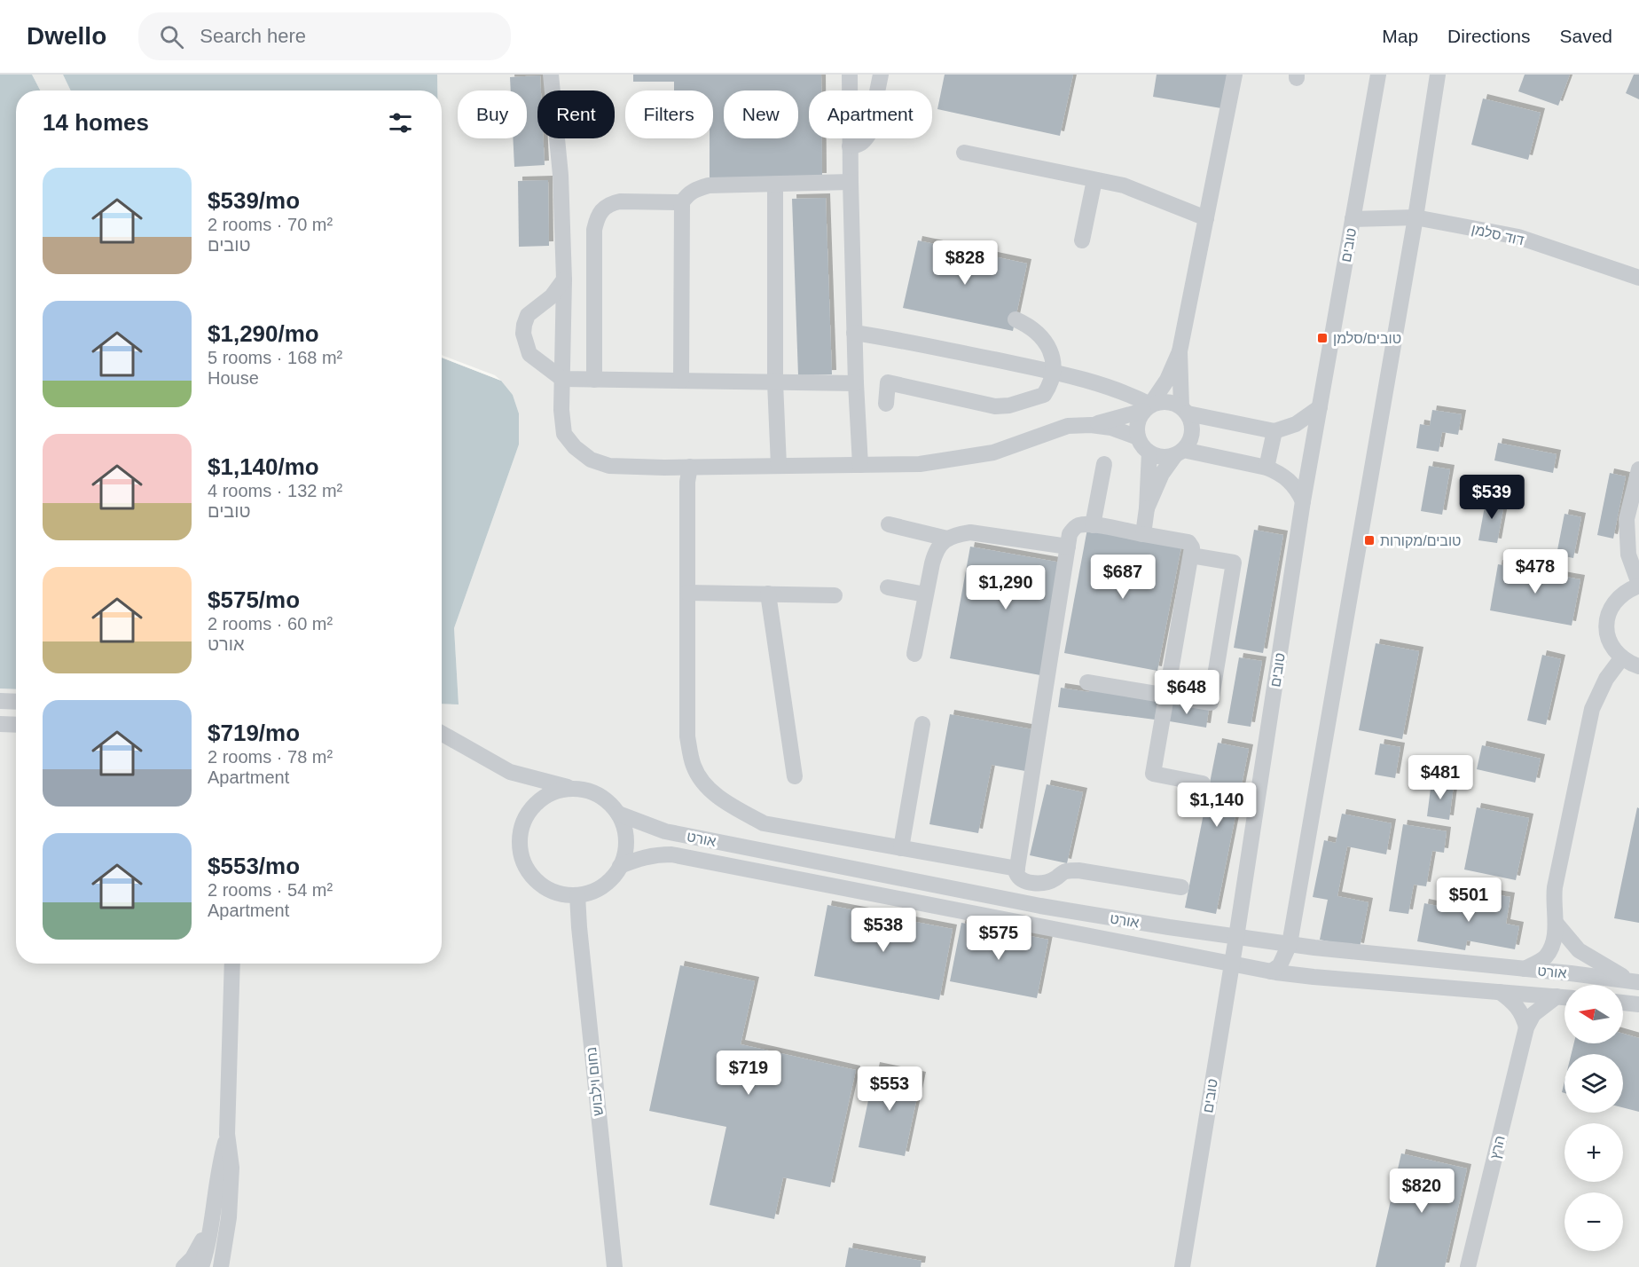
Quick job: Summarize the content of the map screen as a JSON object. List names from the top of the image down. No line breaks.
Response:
{"streets":{"street":["דוד סלמן","טובים","אורט","נחום וילבוש","הרץ"]},"crossings":[["דוד סלמן","טובים"],["טובים","אורט"],["אורט","נחום וילבוש"],["אורט","הרץ"]],"places":{"transit":["טובים/סלמן","טובים/מקורות"]},"north":"left","page":{"header":"Dwello","search":"Search here","nav":["Map","Directions","Saved"],"chip":["Buy","Rent","Filters","New","Apartment"],"heading":"14 homes","list":[{"name":"$539/mo","note":"2 rooms · 70 m² · טובים"},{"name":"$1,290/mo","note":"5 rooms · 168 m² · House"},{"name":"$1,140/mo","note":"4 rooms · 132 m² · טובים"},{"name":"$575/mo","note":"2 rooms · 60 m² · אורט"},{"name":"$719/mo","note":"2 rooms · 78 m² · Apartment"},{"name":"$553/mo","note":"2 rooms · 54 m² · Apartment"}],"price":["$828","$539","$478","$687","$1,290","$648","$481","$1,140","$501","$538","$575","$719","$553","$820"],"map_buttons":["+","−"]}}
